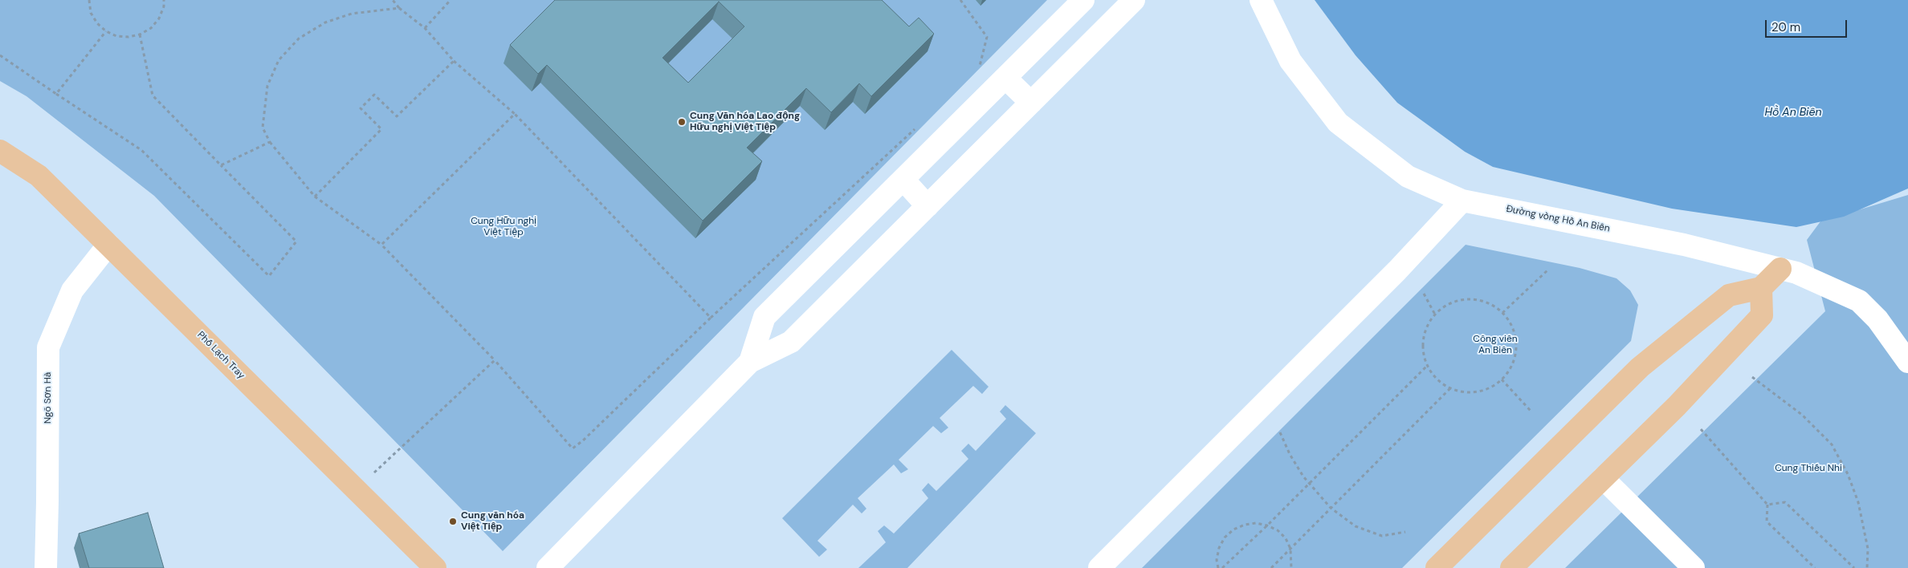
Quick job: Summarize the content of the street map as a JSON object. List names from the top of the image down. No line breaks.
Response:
{"streets":{"main road":["Phố Lạch Tray"],"street":["Đường vòng Hồ An Biên","Ngõ Sơn Hà"]},"crossings":[["Phố Lạch Tray","Ngõ Sơn Hà"]],"water":["Hồ An Biên"],"parks":["Cung Hữu nghị Việt Tiệp","Công viên An Biên","Cung Thiếu Nhi"],"places":["Cung Văn hóa Lao động Hữu nghị Việt Tiệp","Cung văn hóa Việt Tiệp"],"scale_bar":"20 m"}
